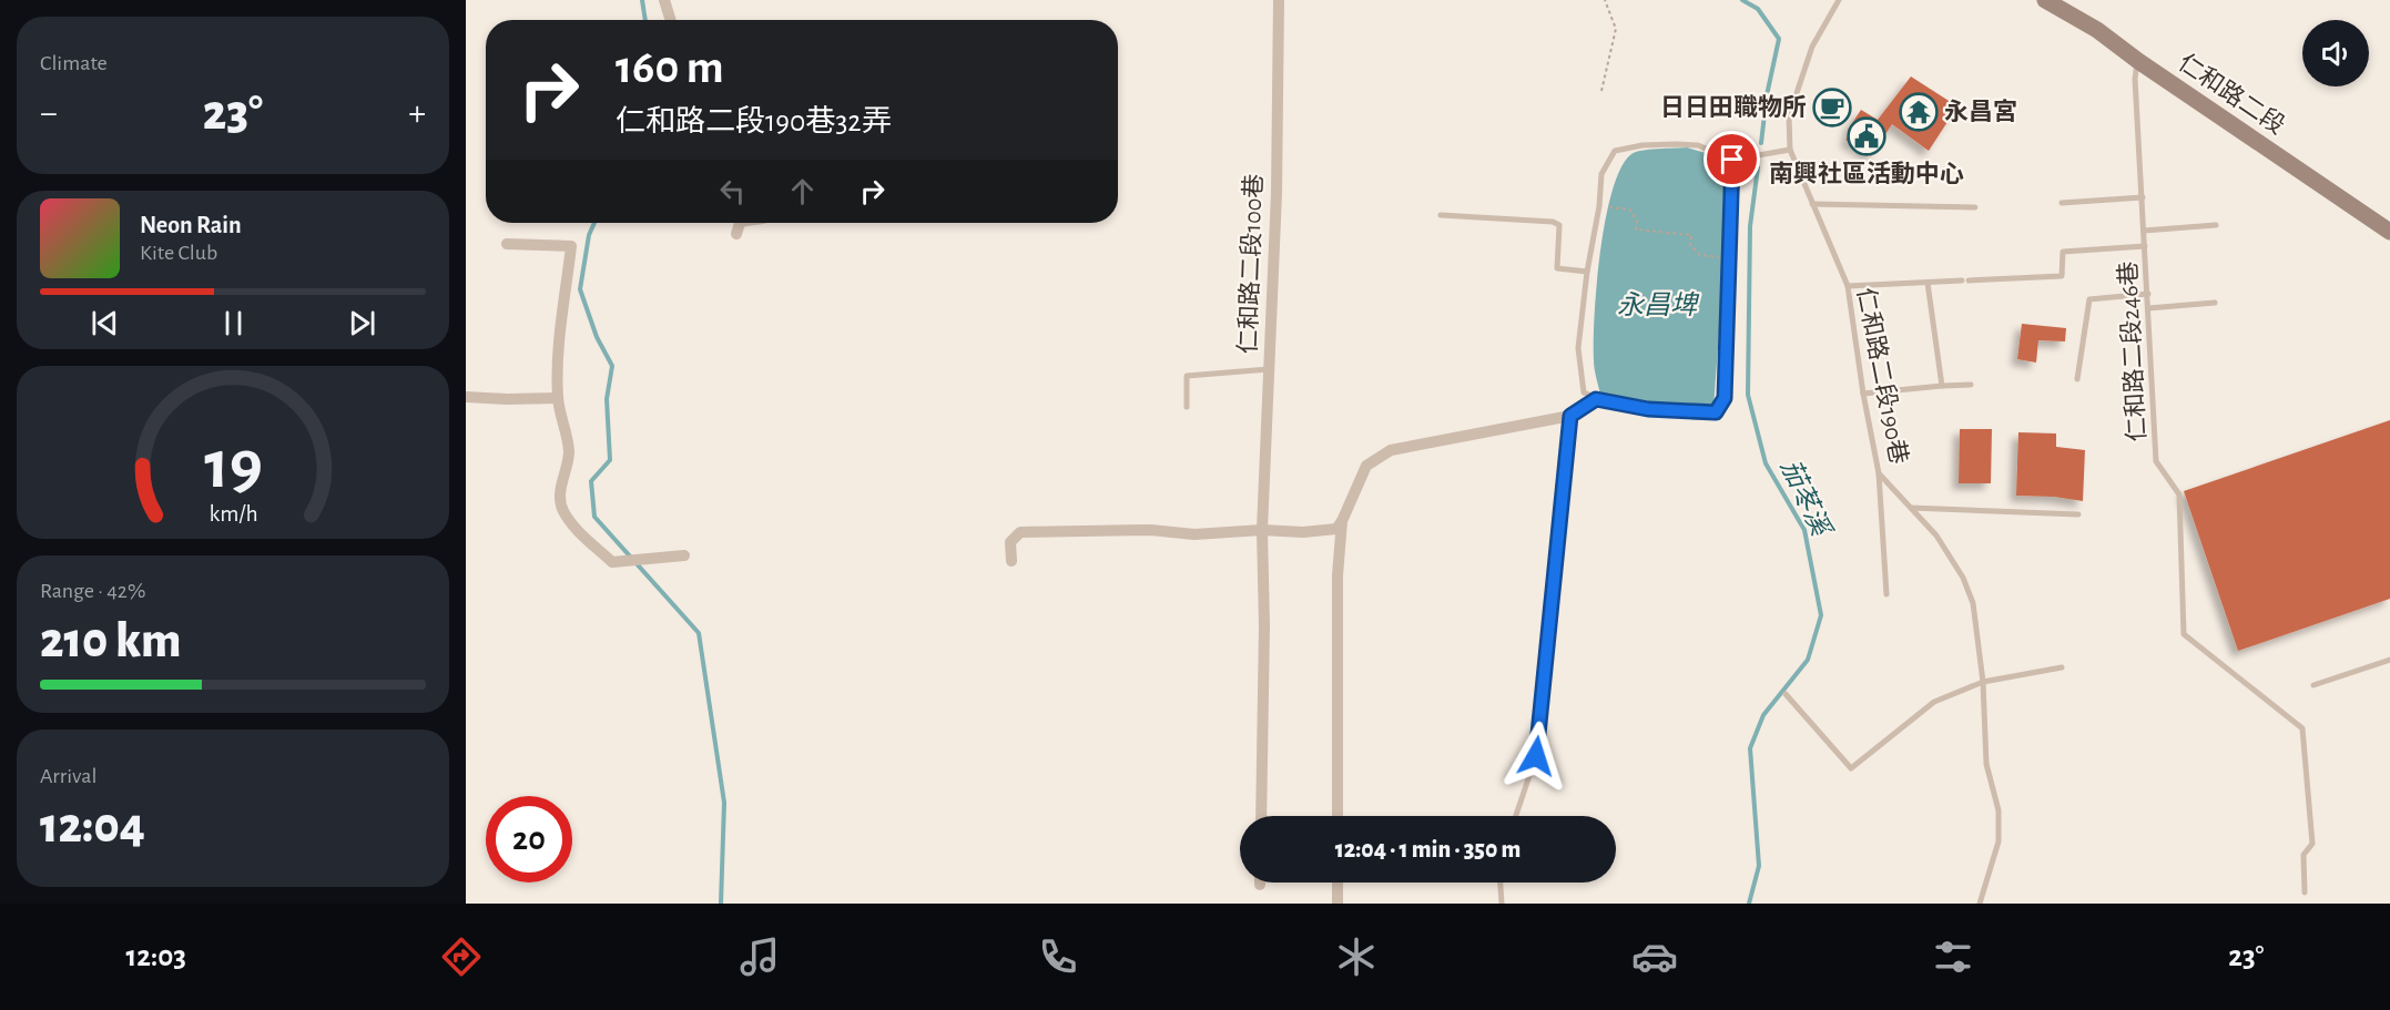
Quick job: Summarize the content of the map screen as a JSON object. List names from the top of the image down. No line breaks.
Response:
{"streets":{"main road":["仁和路二段"],"street":["仁和路二段100巷"],"lane":["仁和路二段246巷","仁和路二段190巷"]},"crossings":[["仁和路二段","仁和路二段246巷"]],"water":["永昌埤","茄苳溪"],"places":{"cafe":["日日田職物所"],"temple":["永昌宮"],"public building":["南興社區活動中心"]},"page":{"tile":["Climate",["Range · 42%","210 km"],["Arrival","12:04"]],"turn":["160 m","仁和路二段190巷32弄"],"heat":["−","23°","+"],"song":["Neon Rain","Kite Club"],"limit":"20","trip":"12:04 · 1 min · 350 m","tabs":["12:03","23°"],"gauge":["19","km/h"]}}
